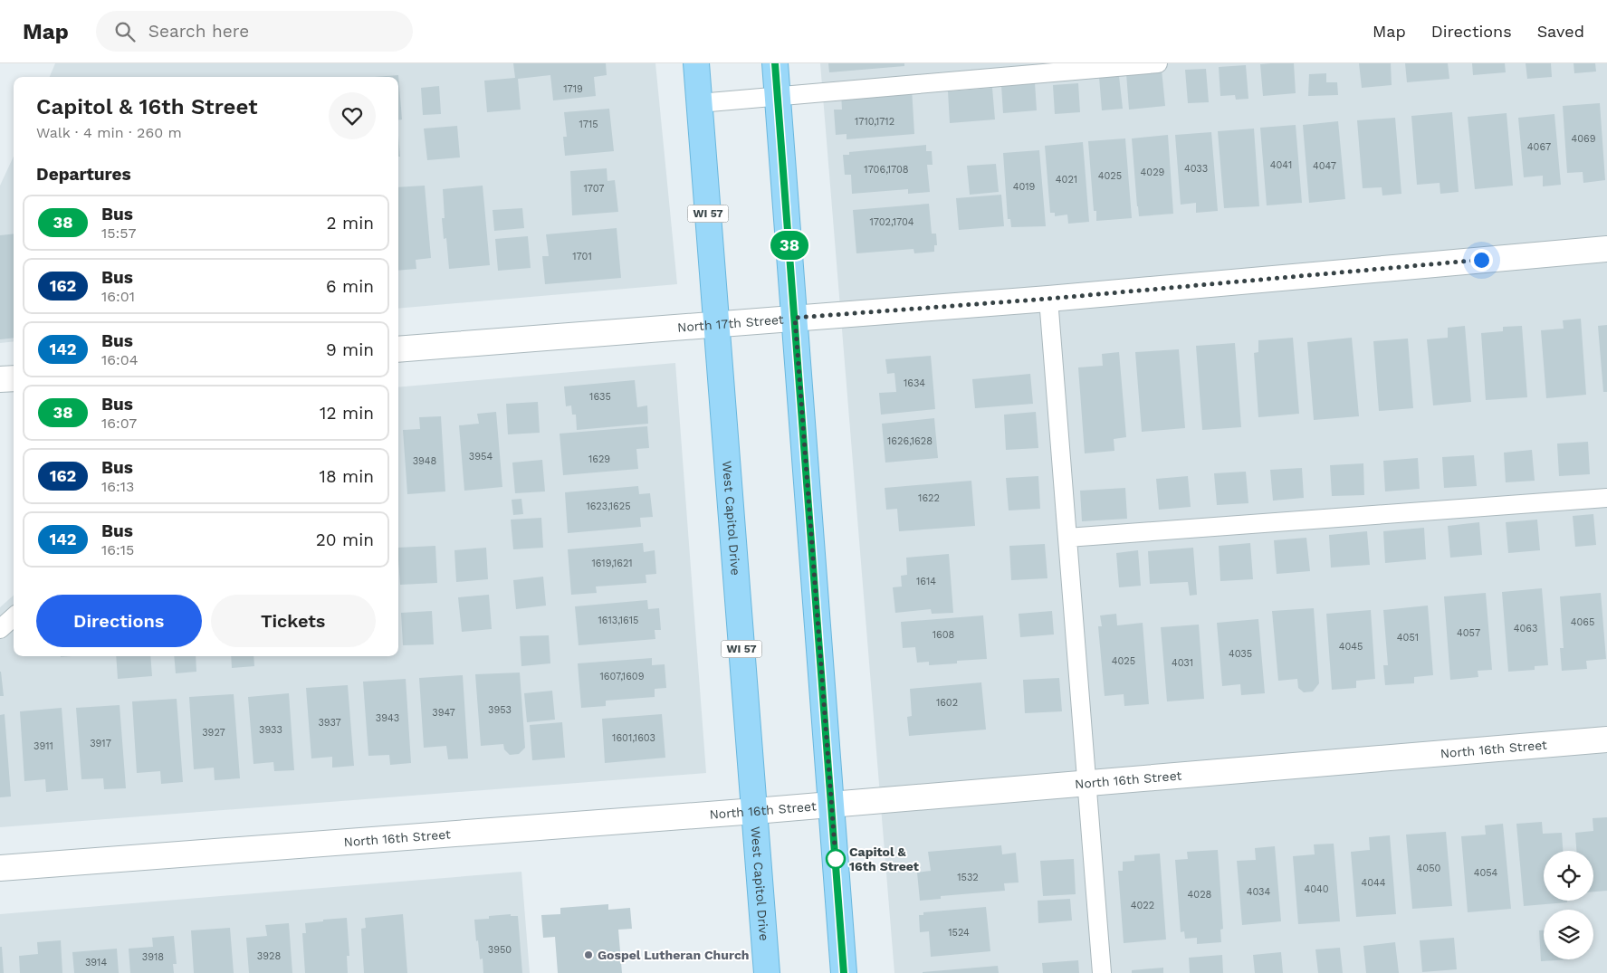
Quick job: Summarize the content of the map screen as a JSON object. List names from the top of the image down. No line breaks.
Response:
{"streets":{"main road":["WI 57","West Capitol Drive"],"street":["North 17th Street","North 16th Street"]},"crossings":[["North 17th Street","West Capitol Drive"],["West Capitol Drive","North 16th Street"]],"places":["Capitol & 16th Street","Gospel Lutheran Church"],"lines":["bus line 38"],"house_numbers":["1719","1710,1712","1715","4069","4067","4041","4047","4033","1706,1708","4029","4025","4021","4019","1707","1702,1704","1701","1634","1635","1626,1628","3954","1629","3948","1622","1623,1625","1619,1621","1614","1613,1615","4065","4063","4057","1608","4051","4045","4035","4025","4031","1607,1609","1602","3953","3947","3943","3937","3933","3927","1601,1603","3917","3911","4050","4054","1532","4044","4040","4034","4028","4022","1524","3950","3928","3918","3914"],"page":{"header":"Map","search":"Search here","nav":["Map","Directions","Saved"],"on_map":"38","heading":[["Capitol & 16th Street","Walk · 4 min · 260 m"],"Departures"],"list":[{"mark":"38","name":"Bus","note":"15:57","value":"2 min"},{"mark":"162","name":"Bus","note":"16:01","value":"6 min"},{"mark":"142","name":"Bus","note":"16:04","value":"9 min"},{"mark":"38","name":"Bus","note":"16:07","value":"12 min"},{"mark":"162","name":"Bus","note":"16:13","value":"18 min"},{"mark":"142","name":"Bus","note":"16:15","value":"20 min"}],"buttons":["Directions","Tickets"]}}
